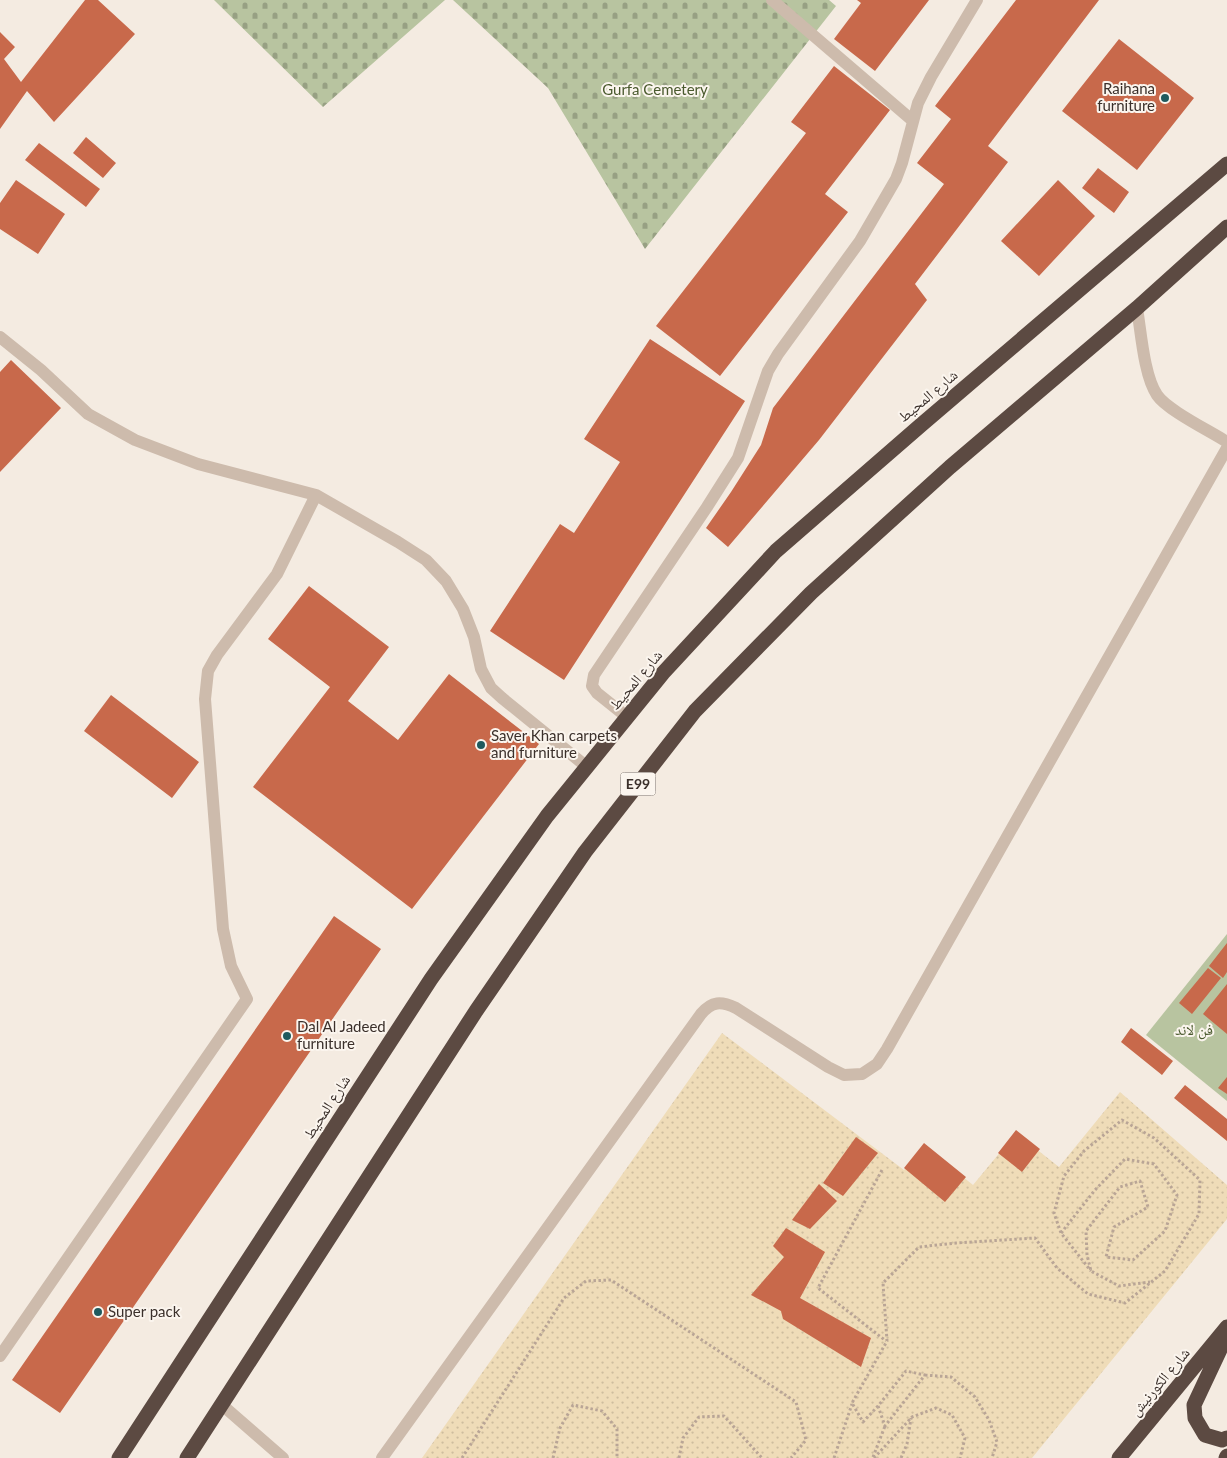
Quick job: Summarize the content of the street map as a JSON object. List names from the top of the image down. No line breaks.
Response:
{"streets":{"highway":["شارع المحيط","E99","شارع الكورنيش"]},"parks":["Gurfa Cemetery","فن لاند"],"places":["Raihana furniture","Saver Khan carpets and furniture","Dal Al Jadeed furniture","Super pack"]}
